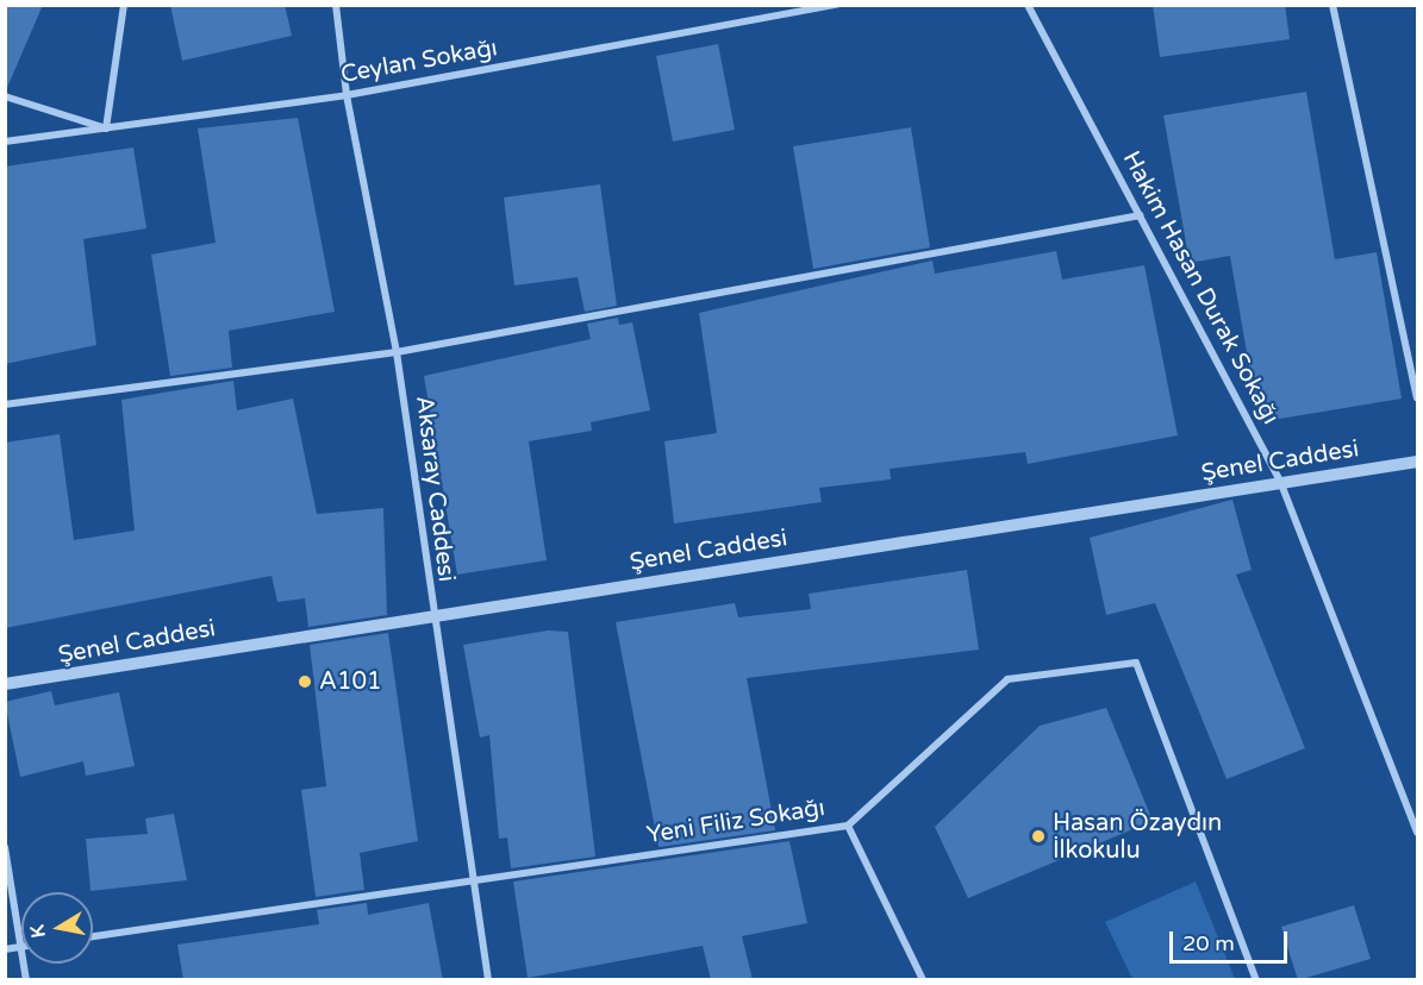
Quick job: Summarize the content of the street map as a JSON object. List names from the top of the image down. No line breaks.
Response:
{"streets":{"street":["Ceylan Sokağı","Hakim Hasan Durak Sokağı","Şenel Caddesi","Aksaray Caddesi","Yeni Filiz Sokağı"]},"crossings":[["Ceylan Sokağı","Aksaray Caddesi"],["Hakim Hasan Durak Sokağı","Şenel Caddesi"],["Şenel Caddesi","Aksaray Caddesi"],["Aksaray Caddesi","Yeni Filiz Sokağı"]],"places":["A101","Hasan Özaydın İlkokulu"],"scale_bar":"20 m","north":"left"}
